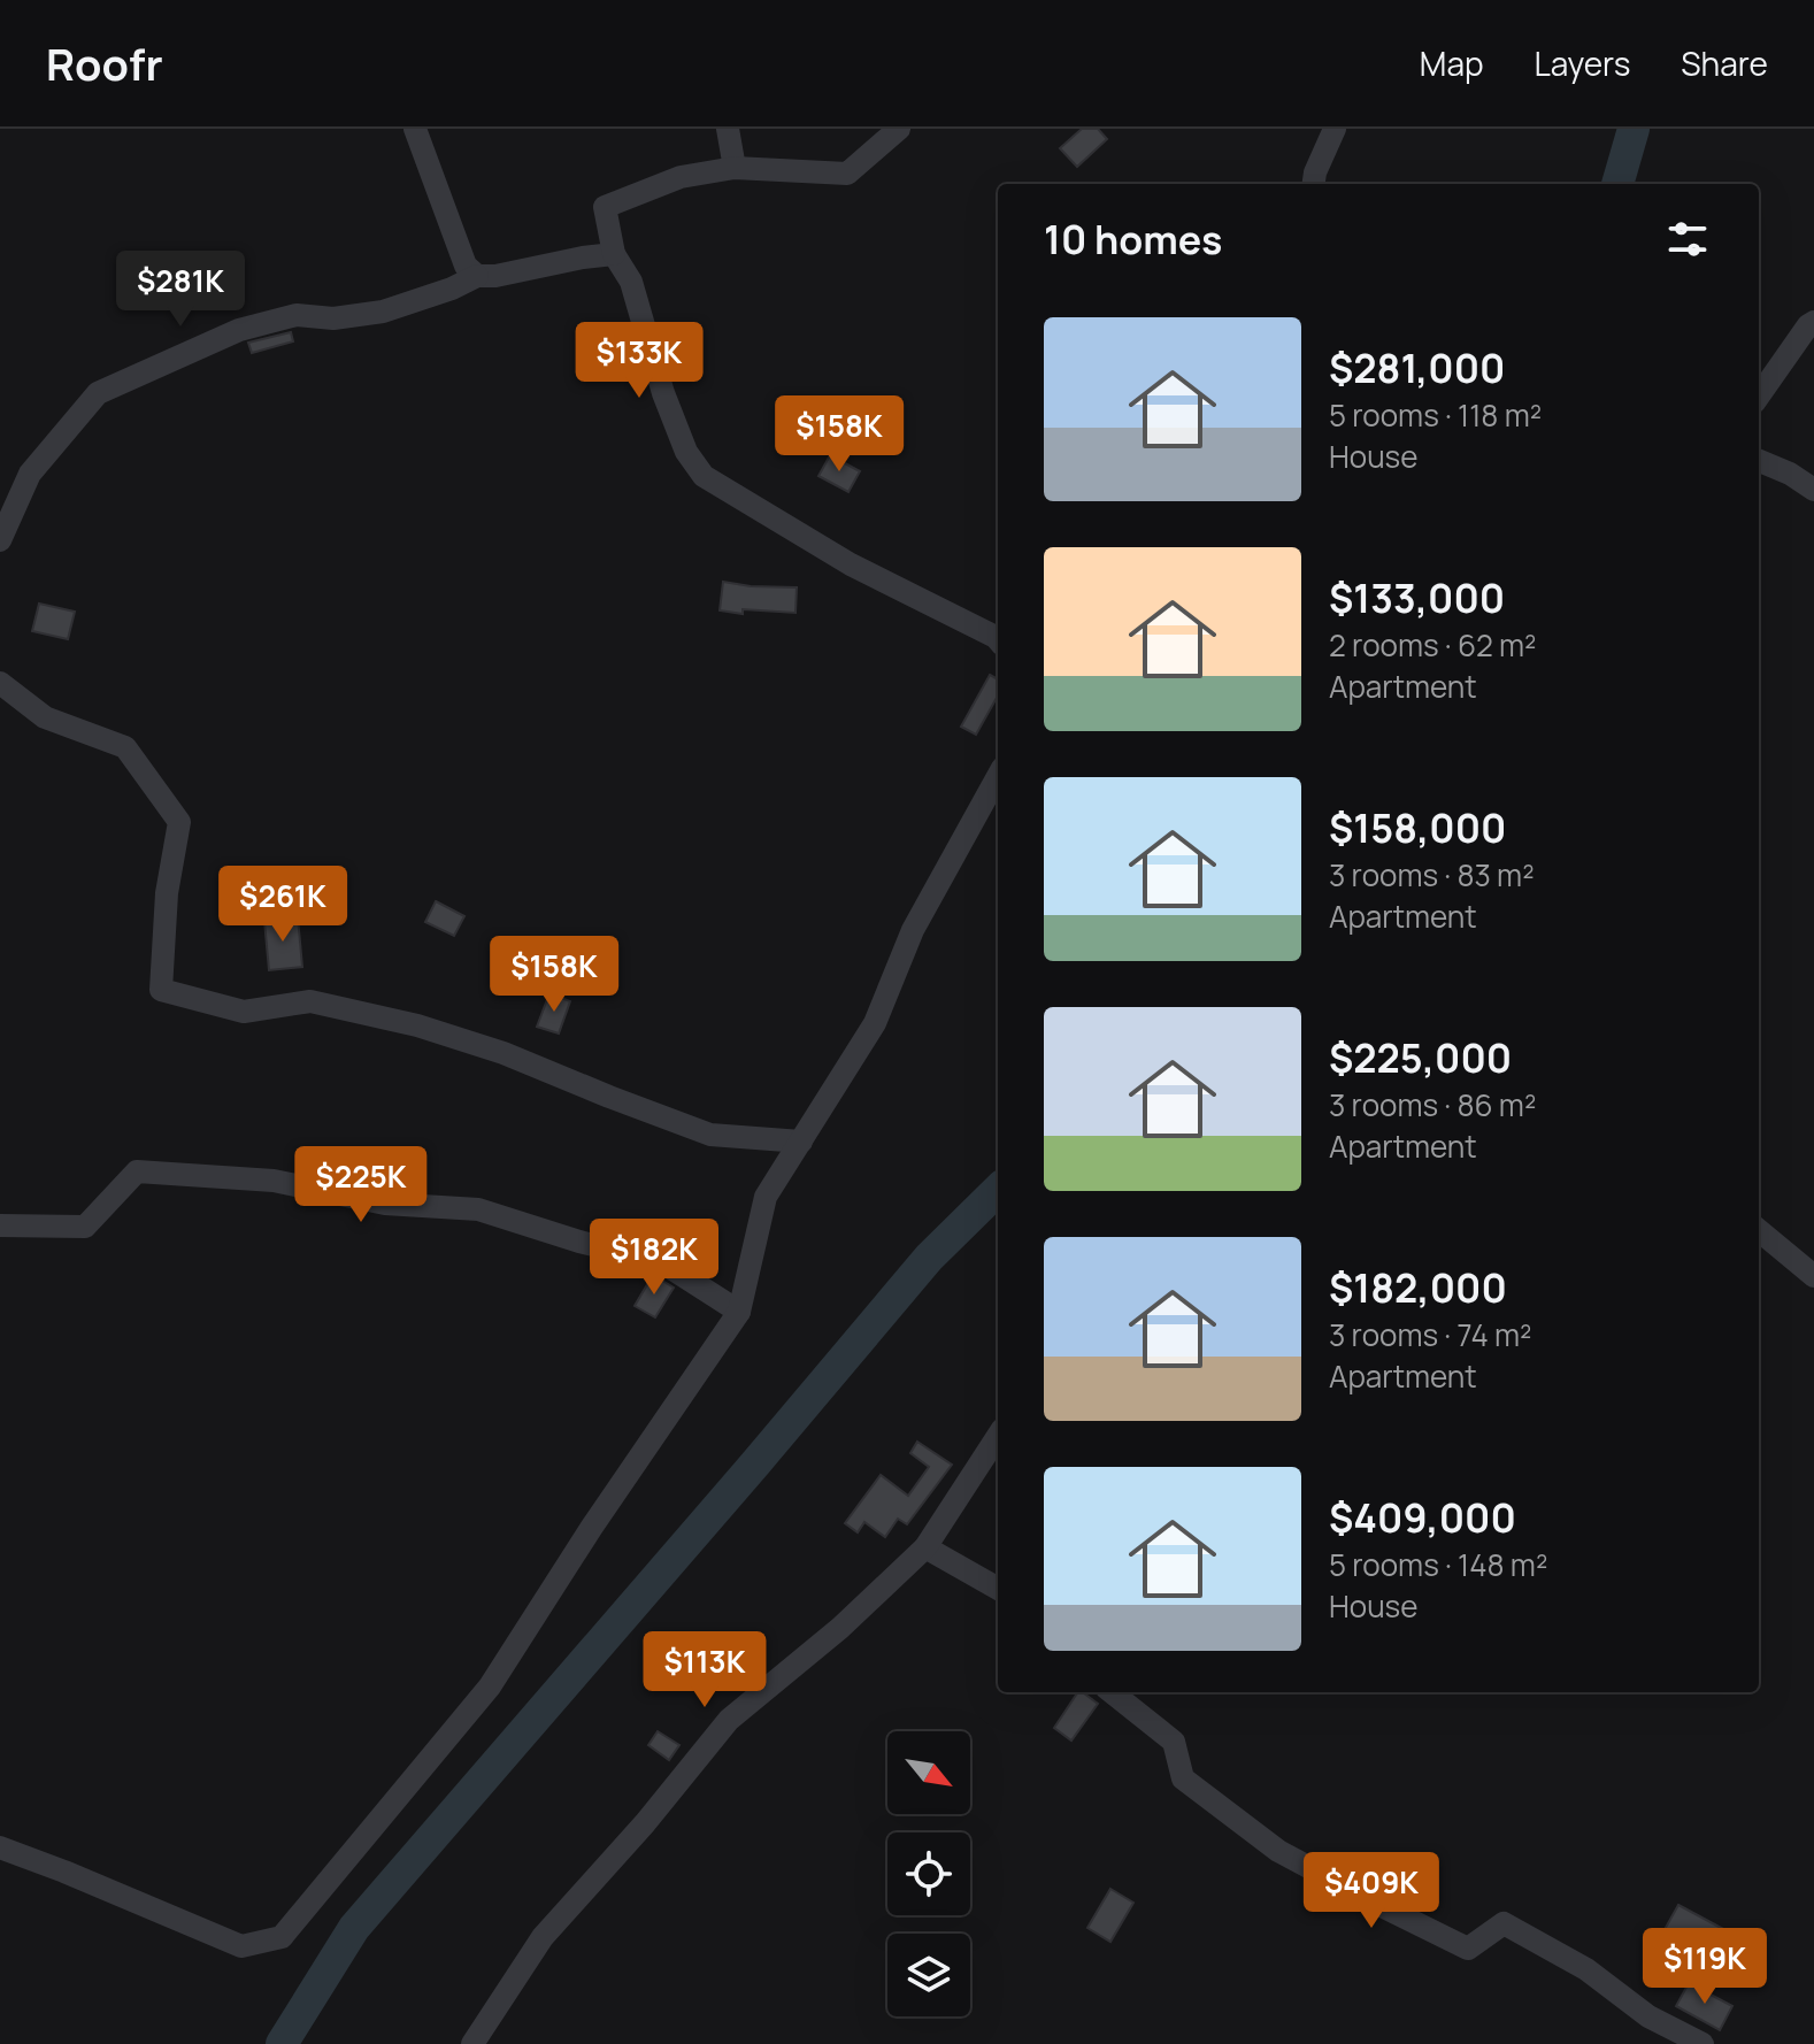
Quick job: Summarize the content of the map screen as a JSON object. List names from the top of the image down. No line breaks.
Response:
{"north":"bottom right","page":{"header":"Roofr","nav":["Map","Layers","Share"],"heading":"10 homes","price":["$281K","$133K","$158K","$261K","$158K","$225K","$182K","$113K","$409K","$119K"],"list":[{"name":"$281,000","note":"5 rooms · 118 m² · House"},{"name":"$133,000","note":"2 rooms · 62 m² · Apartment"},{"name":"$158,000","note":"3 rooms · 83 m² · Apartment"},{"name":"$225,000","note":"3 rooms · 86 m² · Apartment"},{"name":"$182,000","note":"3 rooms · 74 m² · Apartment"},{"name":"$409,000","note":"5 rooms · 148 m² · House"}]}}
